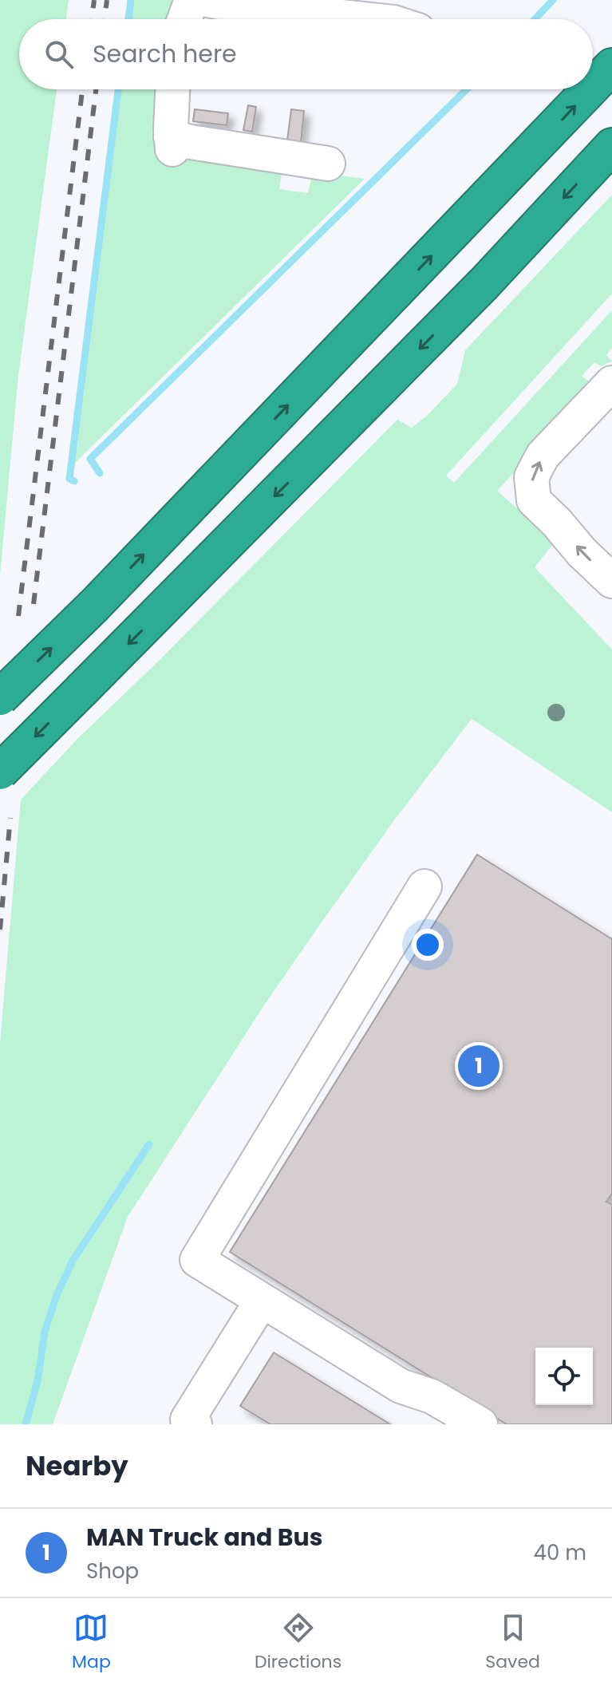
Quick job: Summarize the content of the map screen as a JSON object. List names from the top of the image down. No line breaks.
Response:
{"page":{"search":"Search here","pins":"1","heading":"Nearby","list":[{"mark":"1","name":"MAN Truck and Bus","note":"Shop","value":"40 m"}],"nav":["Map","Directions","Saved"]}}
